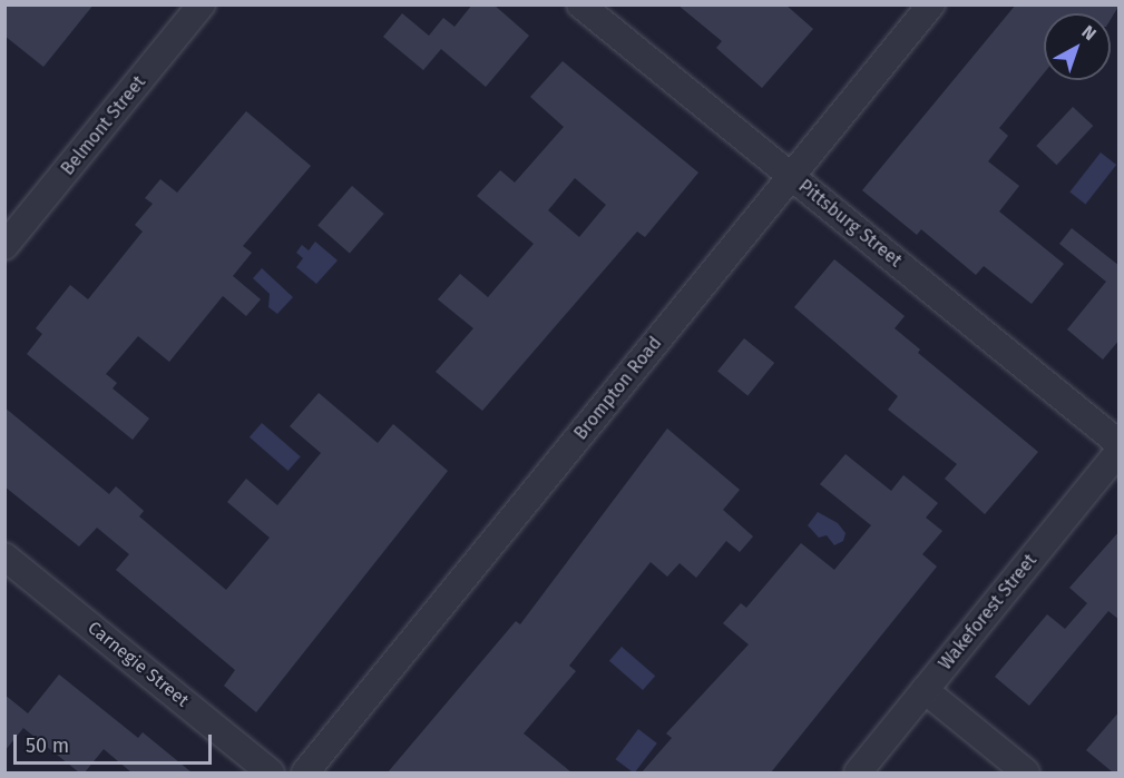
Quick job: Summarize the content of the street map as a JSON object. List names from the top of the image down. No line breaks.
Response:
{"streets":{"street":["Belmont Street","Pittsburg Street","Brompton Road","Wakeforest Street","Carnegie Street"]},"crossings":[["Pittsburg Street","Brompton Road"]],"scale_bar":"50 m","north":"top right"}
